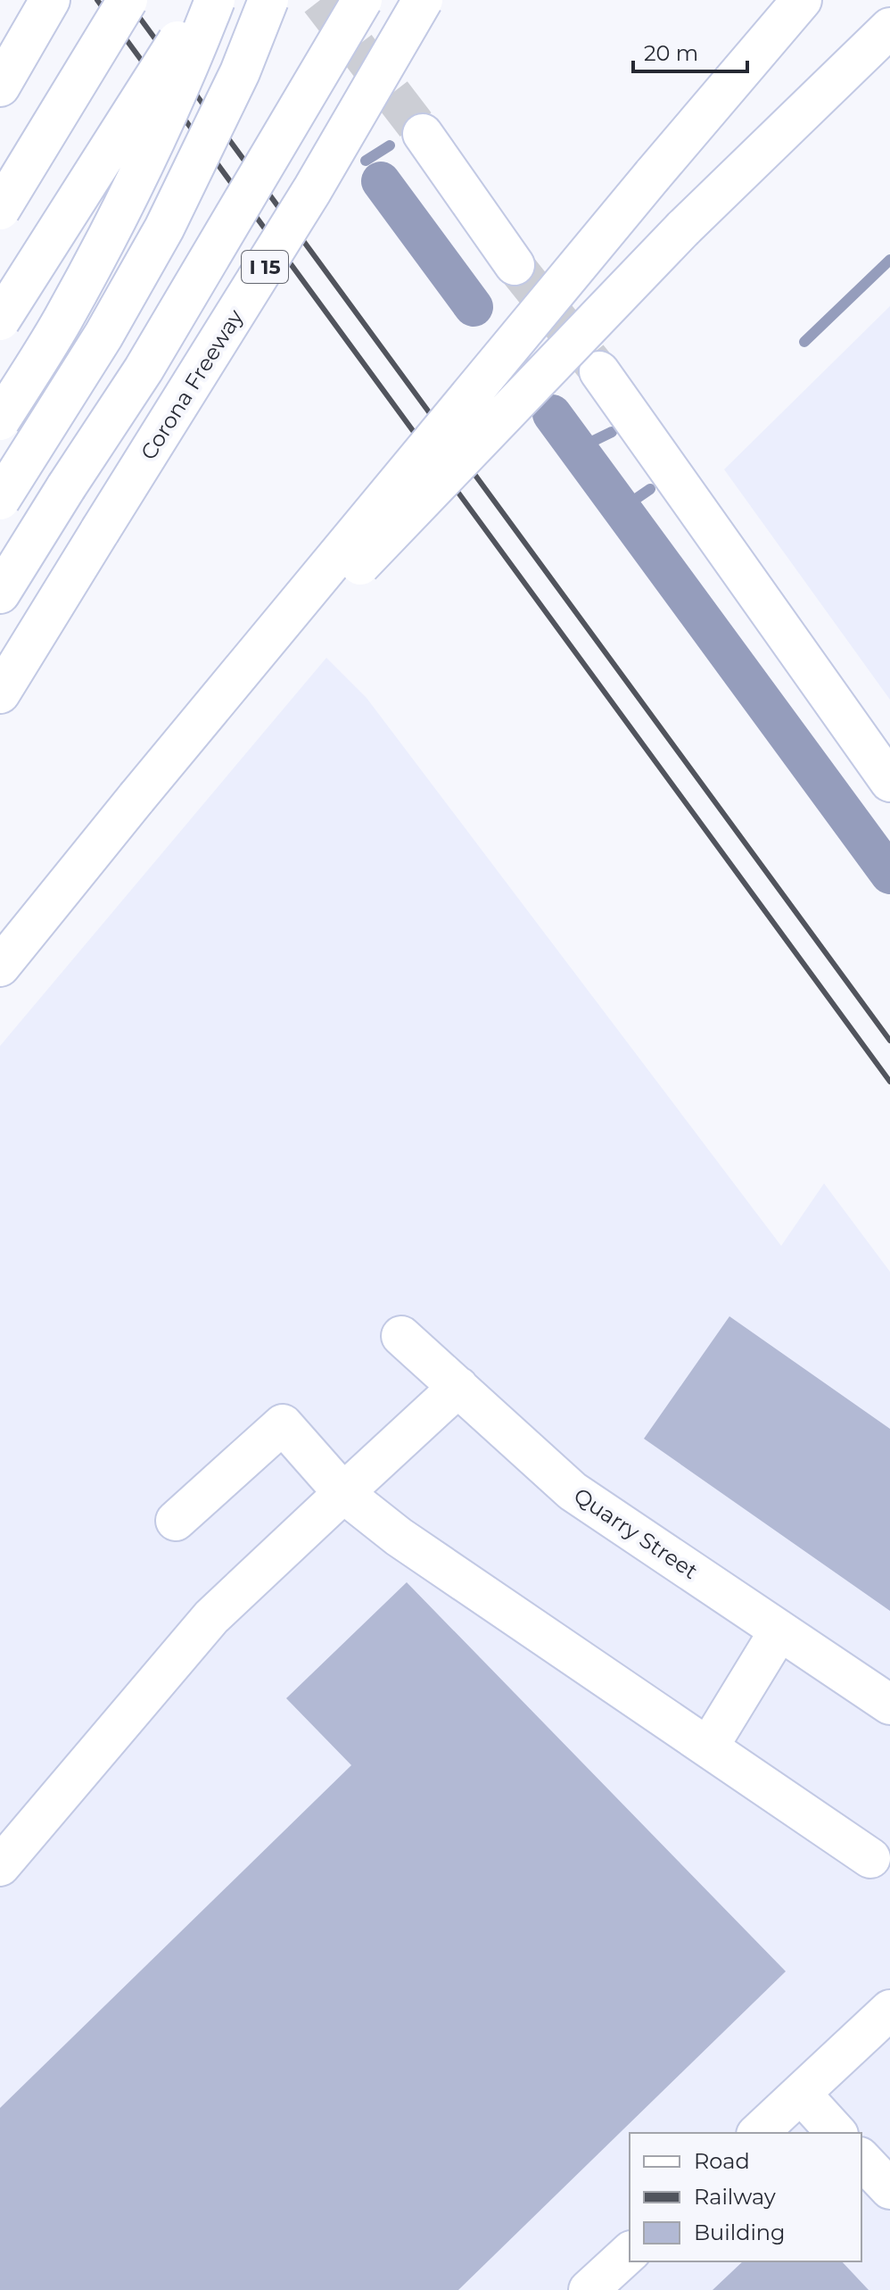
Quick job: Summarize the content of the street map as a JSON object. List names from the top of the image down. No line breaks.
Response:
{"streets":{"main road":["I 15","Corona Freeway","Quarry Street"]},"legend":["Road","Railway","Building"],"scale_bar":"20 m"}
